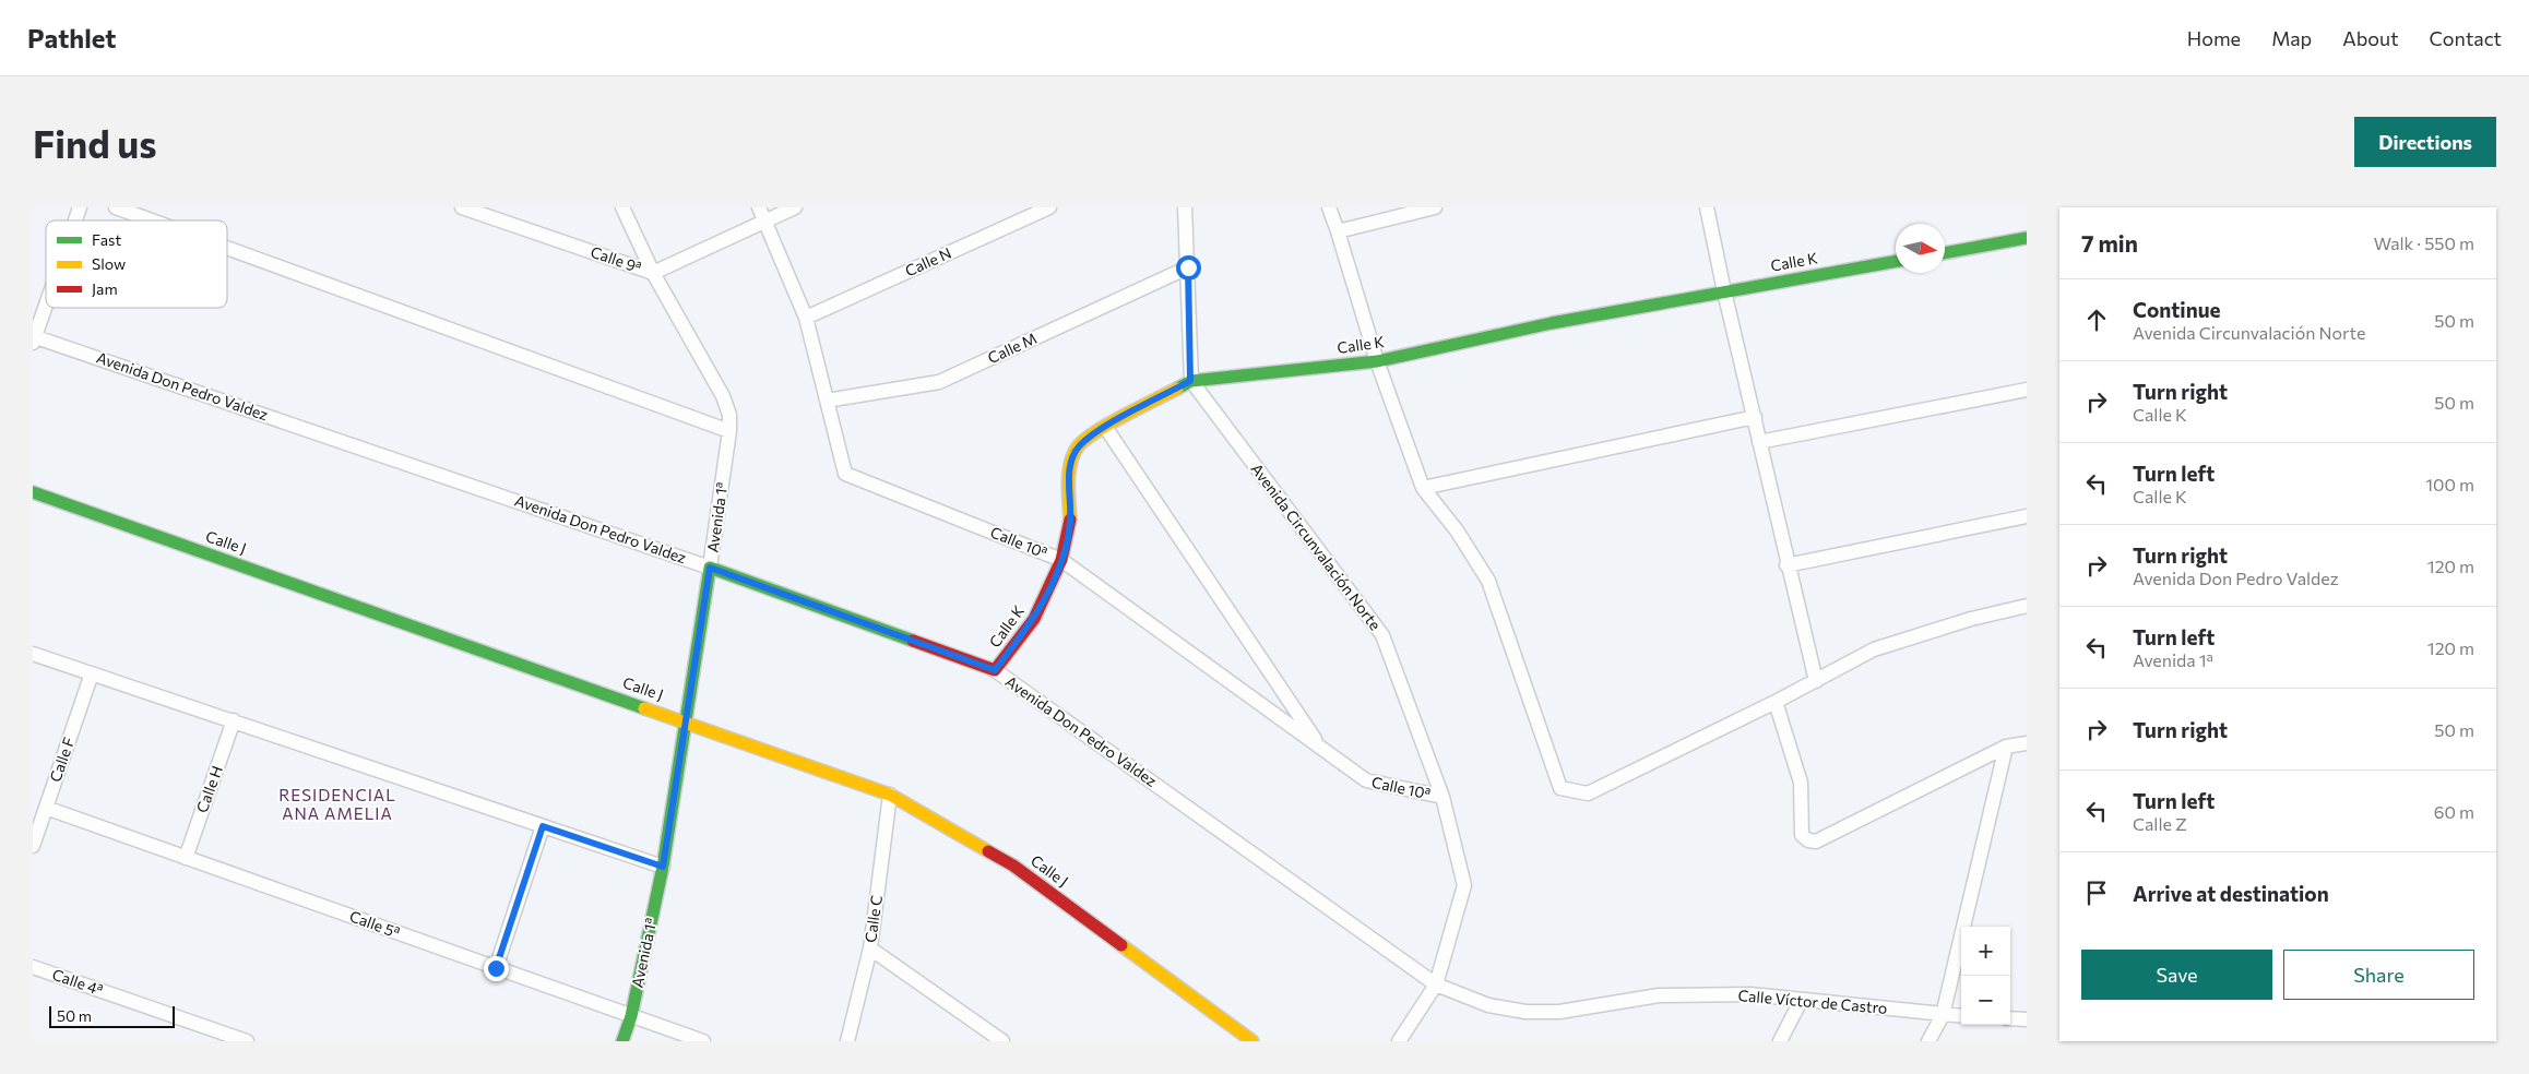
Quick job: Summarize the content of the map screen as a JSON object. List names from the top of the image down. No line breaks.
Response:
{"streets":{"street":["Calle 9ª","Calle N","Calle K","Calle M","Avenida Don Pedro Valdez","Avenida 1ª","Calle J","Calle 10ª","Avenida Circunvalación Norte","Calle F","Calle H","Calle C","Calle 5ª","Calle 4ª","Calle Víctor de Castro"]},"crossings":[["Calle 9ª","Avenida 1ª"],["Calle 9ª","Calle 10ª"],["Calle N","Calle 10ª"],["Calle K","Avenida Don Pedro Valdez"],["Calle K","Calle 10ª"],["Calle K","Avenida Circunvalación Norte"],["Calle M","Calle 10ª"],["Avenida Don Pedro Valdez","Avenida 1ª"],["Avenida Don Pedro Valdez","Avenida Circunvalación Norte"],["Avenida Don Pedro Valdez","Calle Víctor de Castro"],["Avenida 1ª","Calle J"],["Avenida 1ª","Calle 5ª"],["Calle J","Calle C"],["Calle 10ª","Avenida Circunvalación Norte"],["Avenida Circunvalación Norte","Calle Víctor de Castro"],["Calle F","Calle 5ª"],["Calle H","Calle 5ª"]],"districts":["RESIDENCIAL ANA AMELIA"],"legend":["Fast","Slow","Jam"],"scale_bar":"50 m","north":"right","page":{"header":"Pathlet","nav":["Home","Map","About","Contact"],"buttons":["Directions",["Save","Share"]],"title":"Find us","heading":["7 min","Walk · 550 m"],"list":[["Continue","Avenida Circunvalación Norte","50 m"],["Turn right","Calle K","50 m"],["Turn left","Calle K","100 m"],["Turn right","Avenida Don Pedro Valdez","120 m"],["Turn left","Avenida 1ª","120 m"],["Turn right","50 m"],["Turn left","Calle Z","60 m"],"Arrive at destination"],"map_buttons":["+","−"],"scale":"50 m"}}
